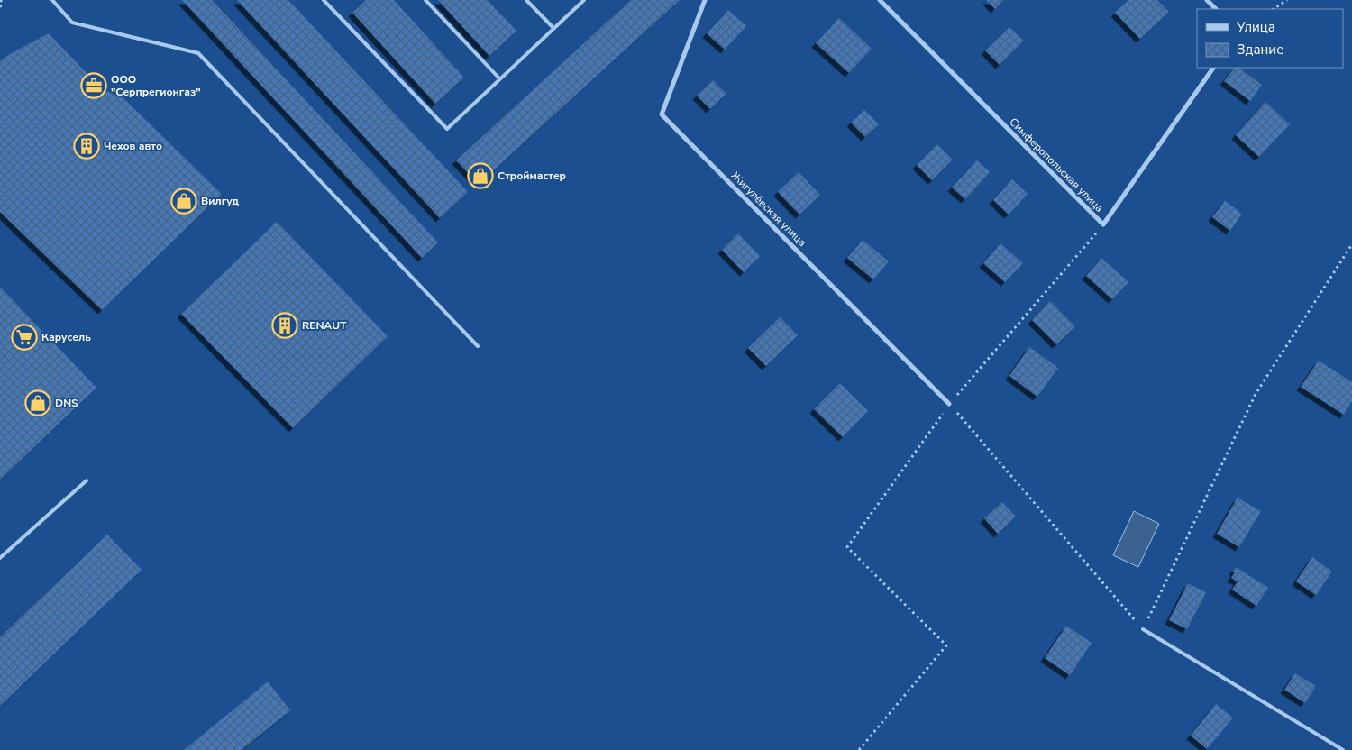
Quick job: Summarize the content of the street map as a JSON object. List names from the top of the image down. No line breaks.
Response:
{"streets":{"street":["Симферопольская улица","Жигулёвская улица"]},"places":{"office":["ООО \"Серпрегионгаз\""],"building":["Чехов авто","RENAUT"],"shop":["Строймастер","Вилгуд","DNS"],"supermarket":["Карусель"]},"legend":["Улица","Здание"]}
